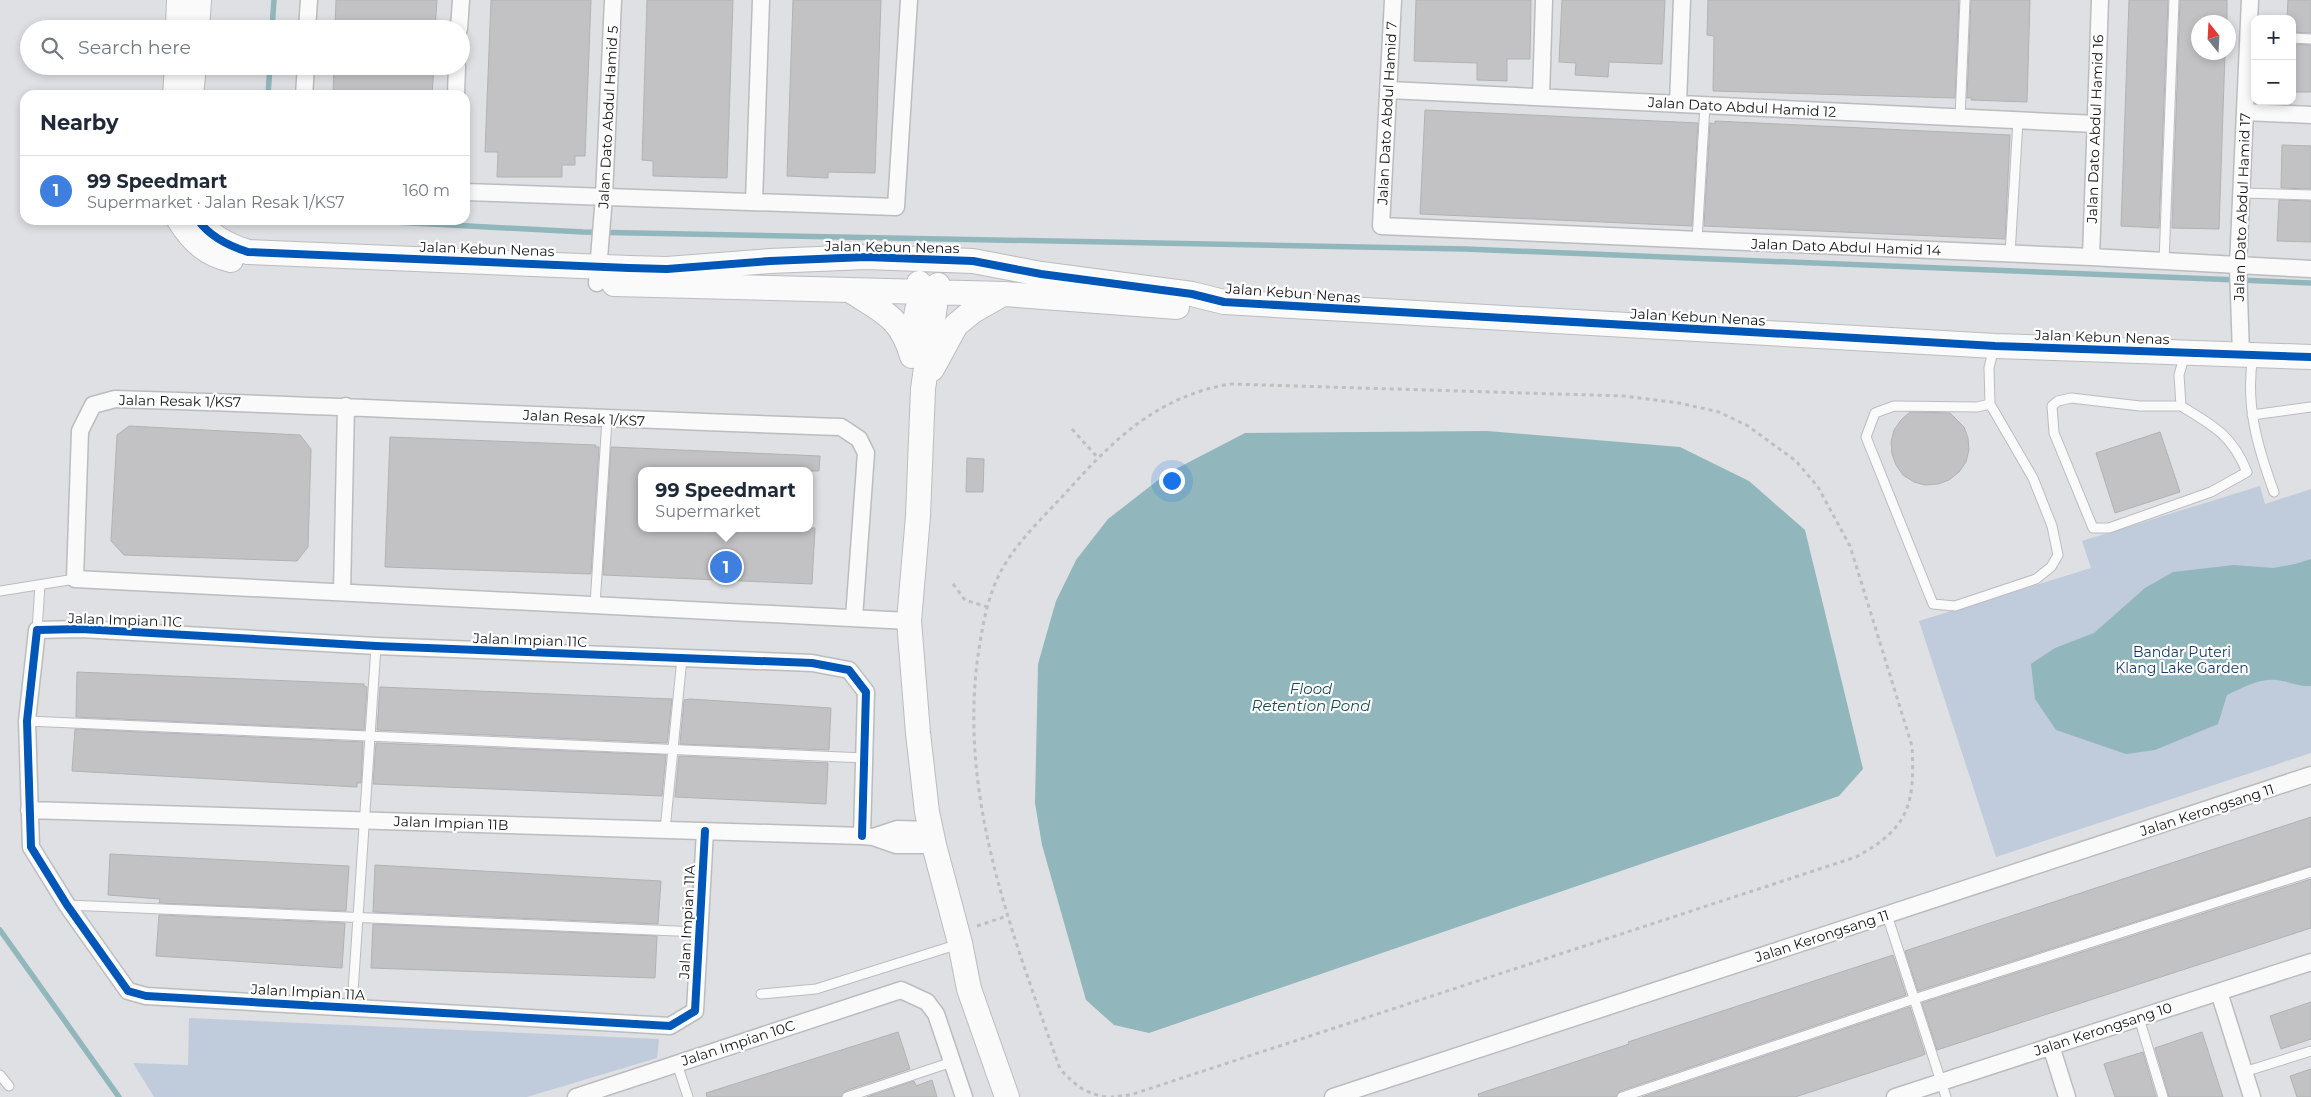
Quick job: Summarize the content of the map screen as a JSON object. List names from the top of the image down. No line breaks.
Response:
{"streets":{"street":["Jalan Dato Abdul Hamid 12","Jalan Dato Abdul Hamid 7","Jalan Dato Abdul Hamid 5","Jalan Dato Abdul Hamid 16","Jalan Dato Abdul Hamid 17","Jalan Kebun Nenas","Jalan Dato Abdul Hamid 14","Jalan Resak 1/KS7","Jalan Impian 11C","Jalan Kerongsang 11","Jalan Impian 11B","Jalan Impian 11A","Jalan Kerongsang 10","Jalan Impian 10C"]},"crossings":[["Jalan Dato Abdul Hamid 12","Jalan Dato Abdul Hamid 7"],["Jalan Dato Abdul Hamid 12","Jalan Dato Abdul Hamid 16"],["Jalan Dato Abdul Hamid 7","Jalan Dato Abdul Hamid 14"],["Jalan Dato Abdul Hamid 5","Jalan Kebun Nenas"],["Jalan Dato Abdul Hamid 16","Jalan Dato Abdul Hamid 14"],["Jalan Dato Abdul Hamid 17","Jalan Kebun Nenas"],["Jalan Dato Abdul Hamid 17","Jalan Dato Abdul Hamid 14"],["Jalan Impian 11C","Jalan Impian 11B"],["Jalan Impian 11C","Jalan Impian 11A"],["Jalan Impian 11B","Jalan Impian 11A"]],"water":["Flood Retention Pond"],"parks":["Bandar Puteri Klang Lake Garden"],"north":"top","page":{"map_buttons":["+","−"],"search":"Search here","heading":"Nearby","list":[{"mark":"1","name":"99 Speedmart","note":"Supermarket · Jalan Resak 1/KS7","value":"160 m"}],"popup":["99 Speedmart","Supermarket"],"pins":"1"}}
